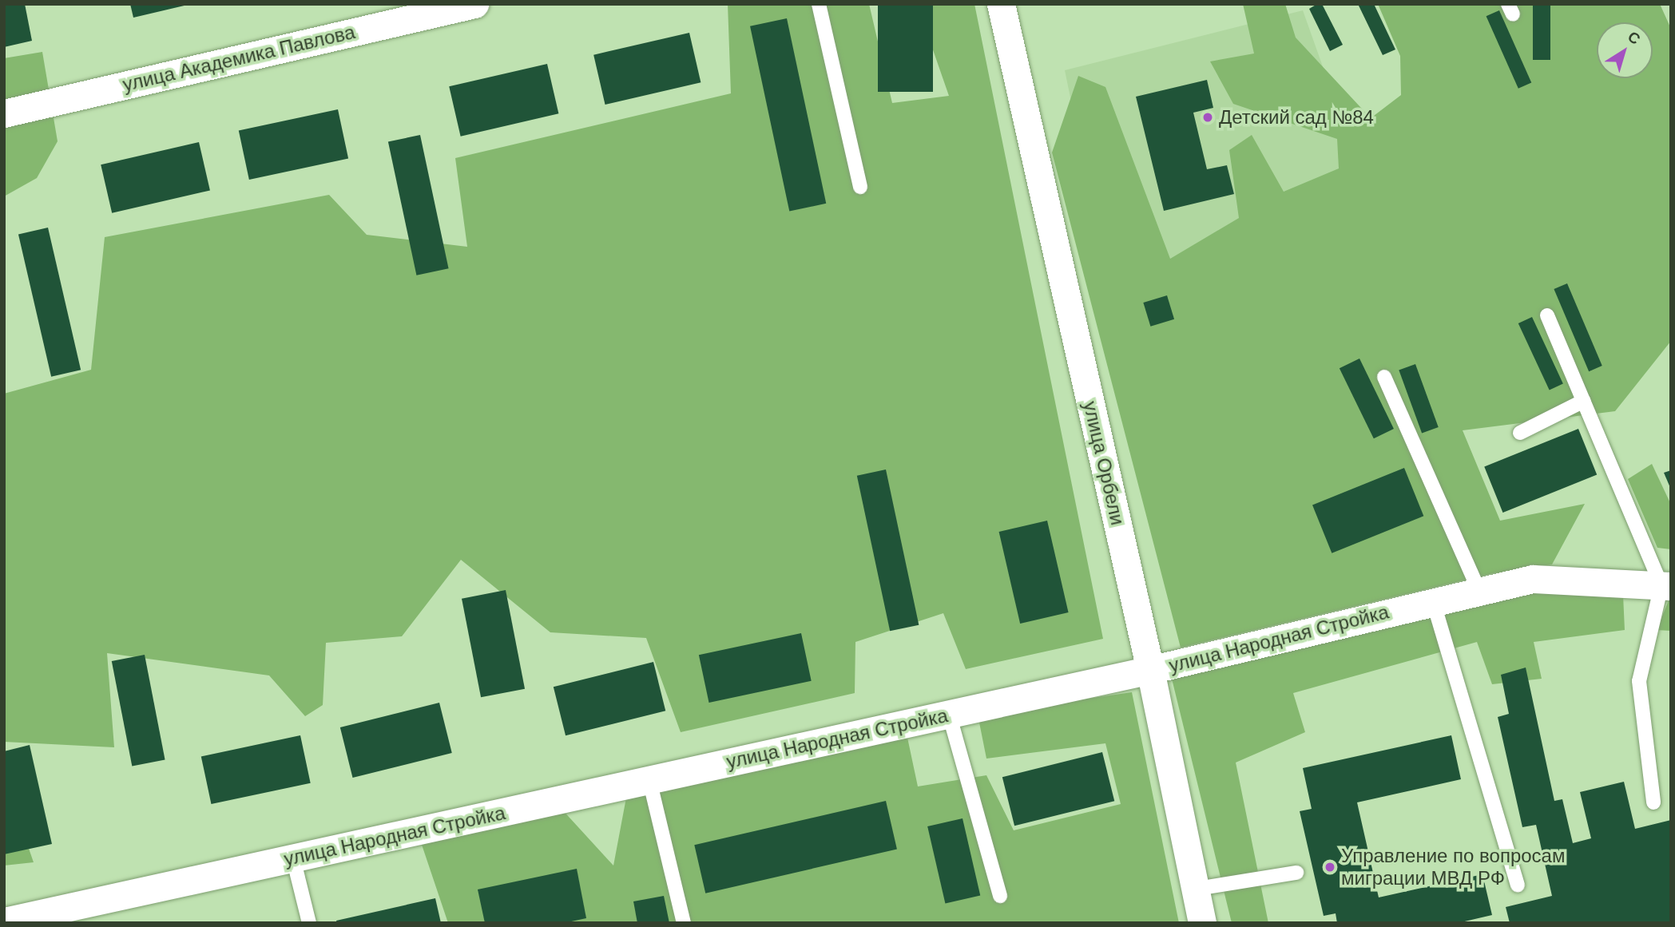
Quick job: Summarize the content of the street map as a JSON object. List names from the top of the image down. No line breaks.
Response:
{"streets":{"street":["улица Академика Павлова","улица Орбели","улица Народная Стройка"]},"crossings":[["улица Орбели","улица Народная Стройка"]],"places":["Детский сад №84","Управление по вопросам миграции МВД РФ"],"north":"top right"}
